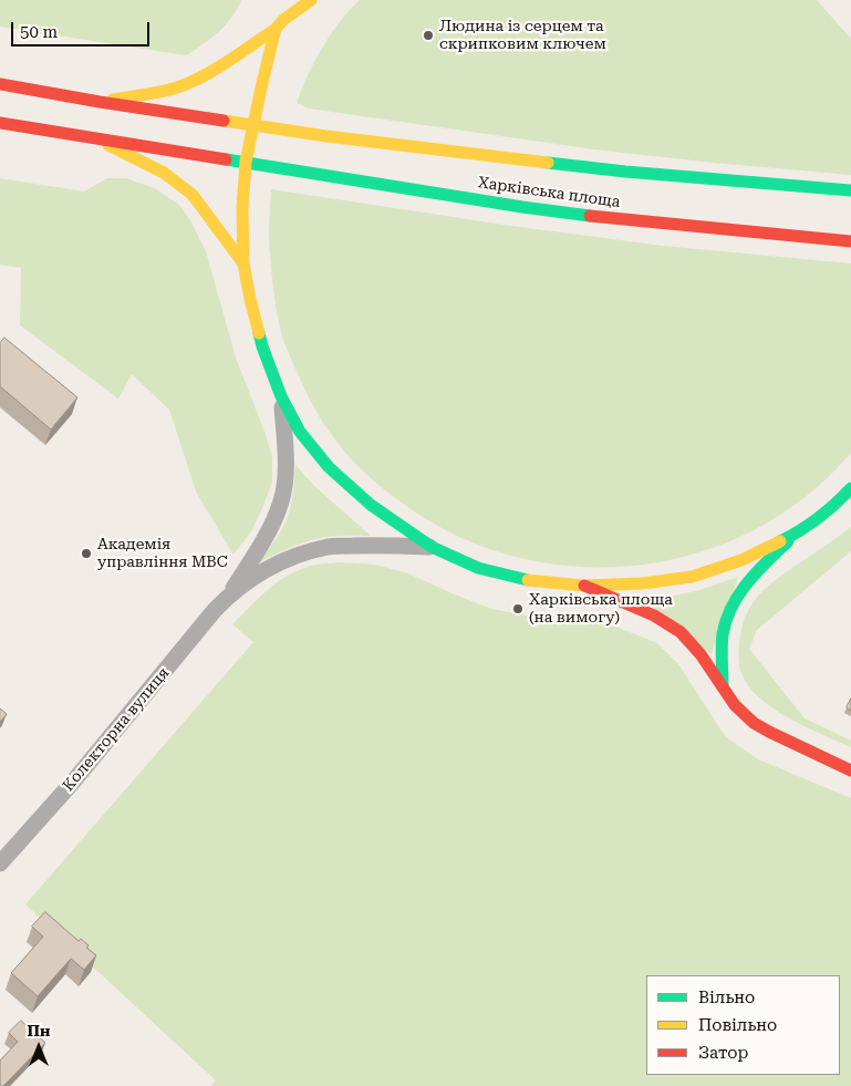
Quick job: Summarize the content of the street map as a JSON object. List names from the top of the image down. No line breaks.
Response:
{"streets":{"main road":["Харківська площа"],"street":["Колекторна вулиця"]},"places":["Людина із серцем та скрипковим ключем","Академія управління МВС","Харківська площа (на вимогу)"],"legend":["Вільно","Повільно","Затор"],"scale_bar":"50 m","north":"top"}
